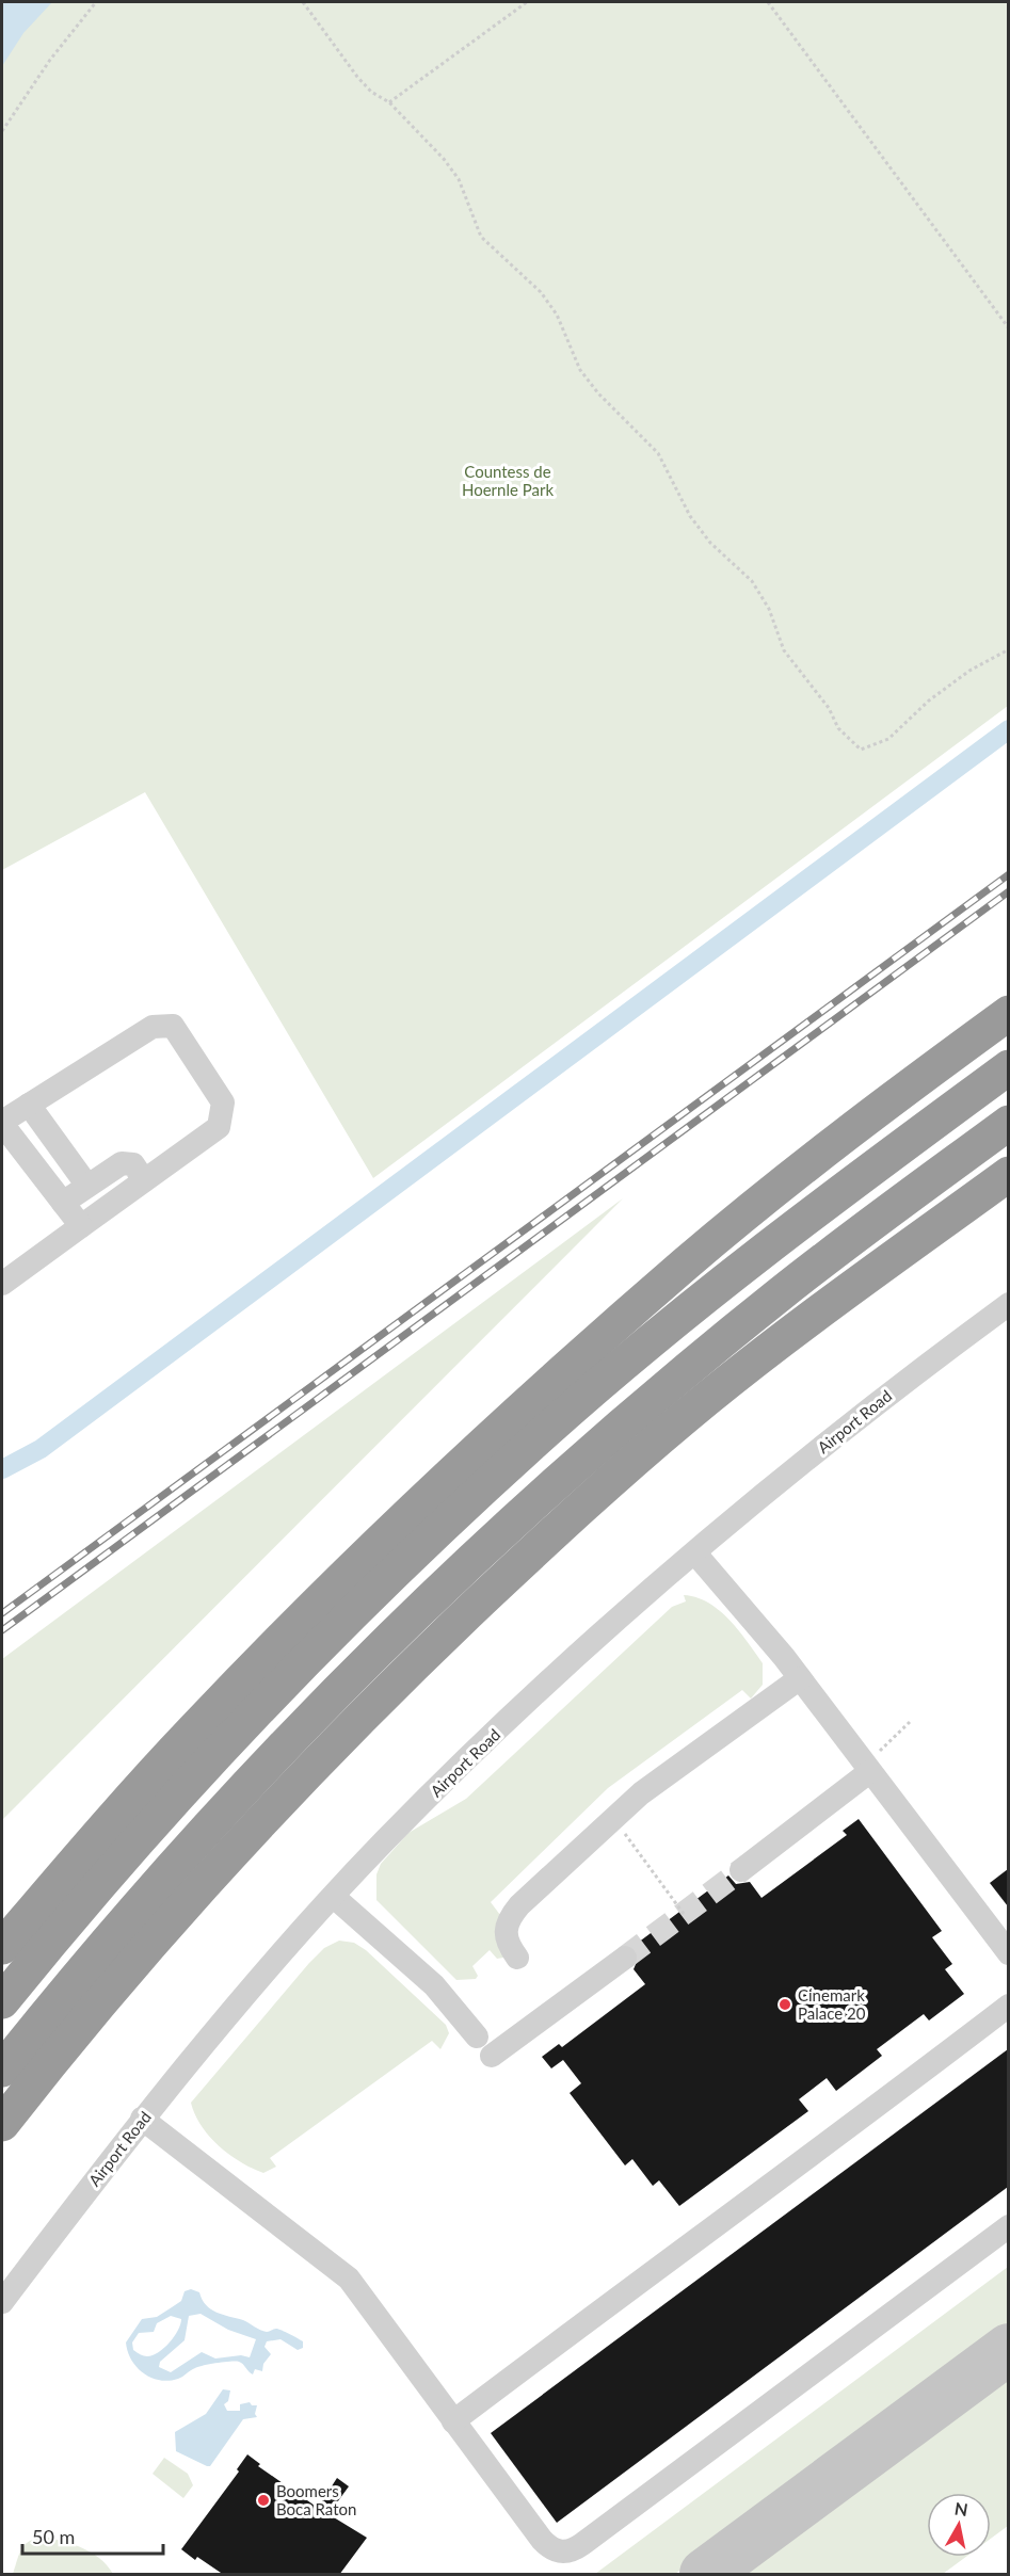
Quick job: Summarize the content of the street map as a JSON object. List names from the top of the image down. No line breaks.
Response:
{"streets":{"street":["Airport Road"]},"parks":["Countess de Hoernle Park"],"places":["Cinemark Palace 20","Boomers Boca Raton"],"scale_bar":"50 m","north":"top"}
